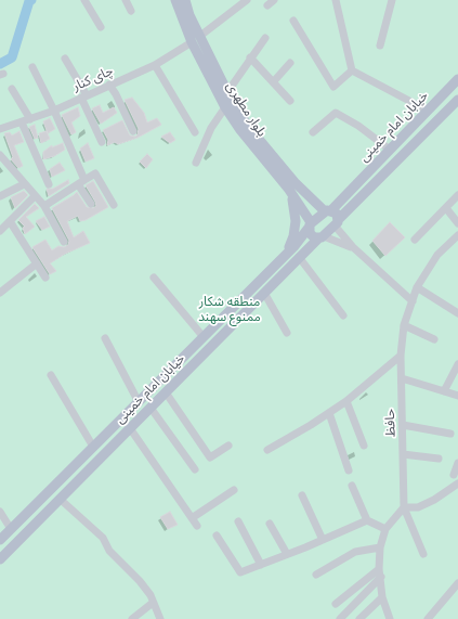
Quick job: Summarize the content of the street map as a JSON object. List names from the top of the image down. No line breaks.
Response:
{"streets":{"main road":["بلوار مطهری","خیابان امام خمینی"],"street":["چای کنار","حافظ"]},"crossings":[["چای کنار","بلوار مطهری"],["بلوار مطهری","خیابان امام خمینی"]],"parks":["منطقه شکار ممنوع سهند"]}
